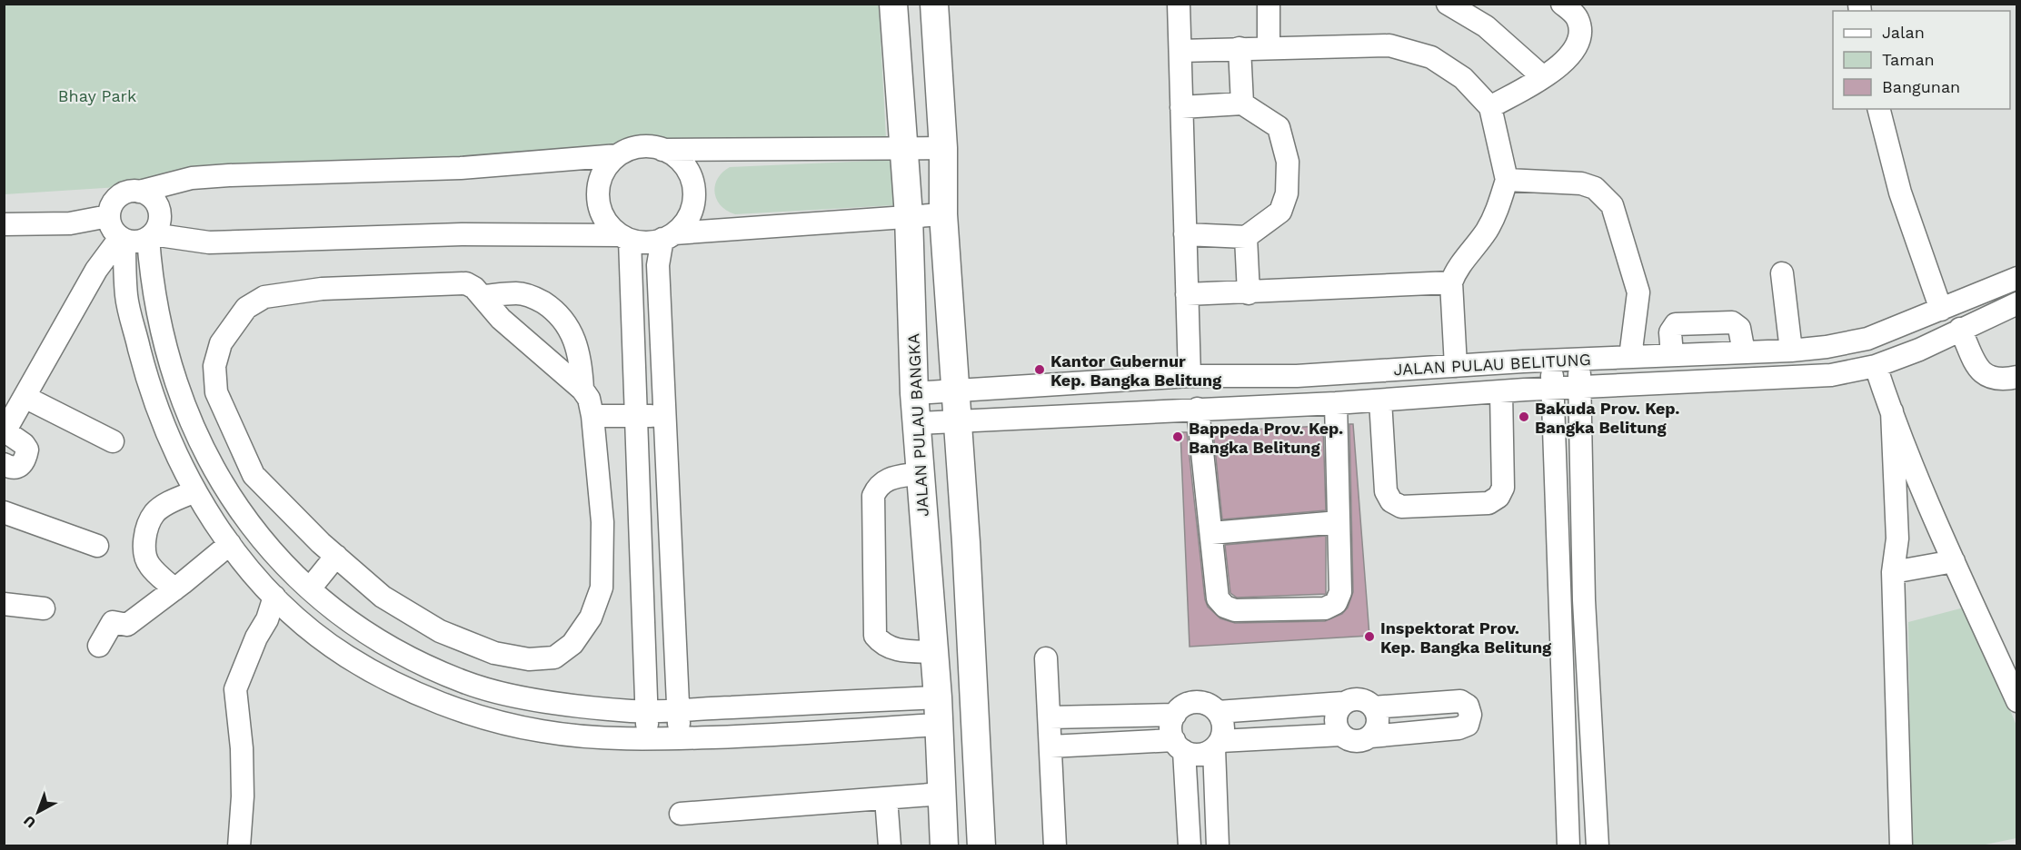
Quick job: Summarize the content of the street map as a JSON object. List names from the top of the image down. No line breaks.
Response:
{"streets":{"main road":["JALAN PULAU BANGKA"],"street":["JALAN PULAU BELITUNG"]},"crossings":[["JALAN PULAU BELITUNG","JALAN PULAU BANGKA"]],"parks":["Bhay Park"],"places":["Kantor Gubernur Kep. Bangka Belitung","Bakuda Prov. Kep. Bangka Belitung","Bappeda Prov. Kep. Bangka Belitung","Inspektorat Prov. Kep. Bangka Belitung"],"legend":["Jalan","Taman","Bangunan"],"north":"bottom left"}
